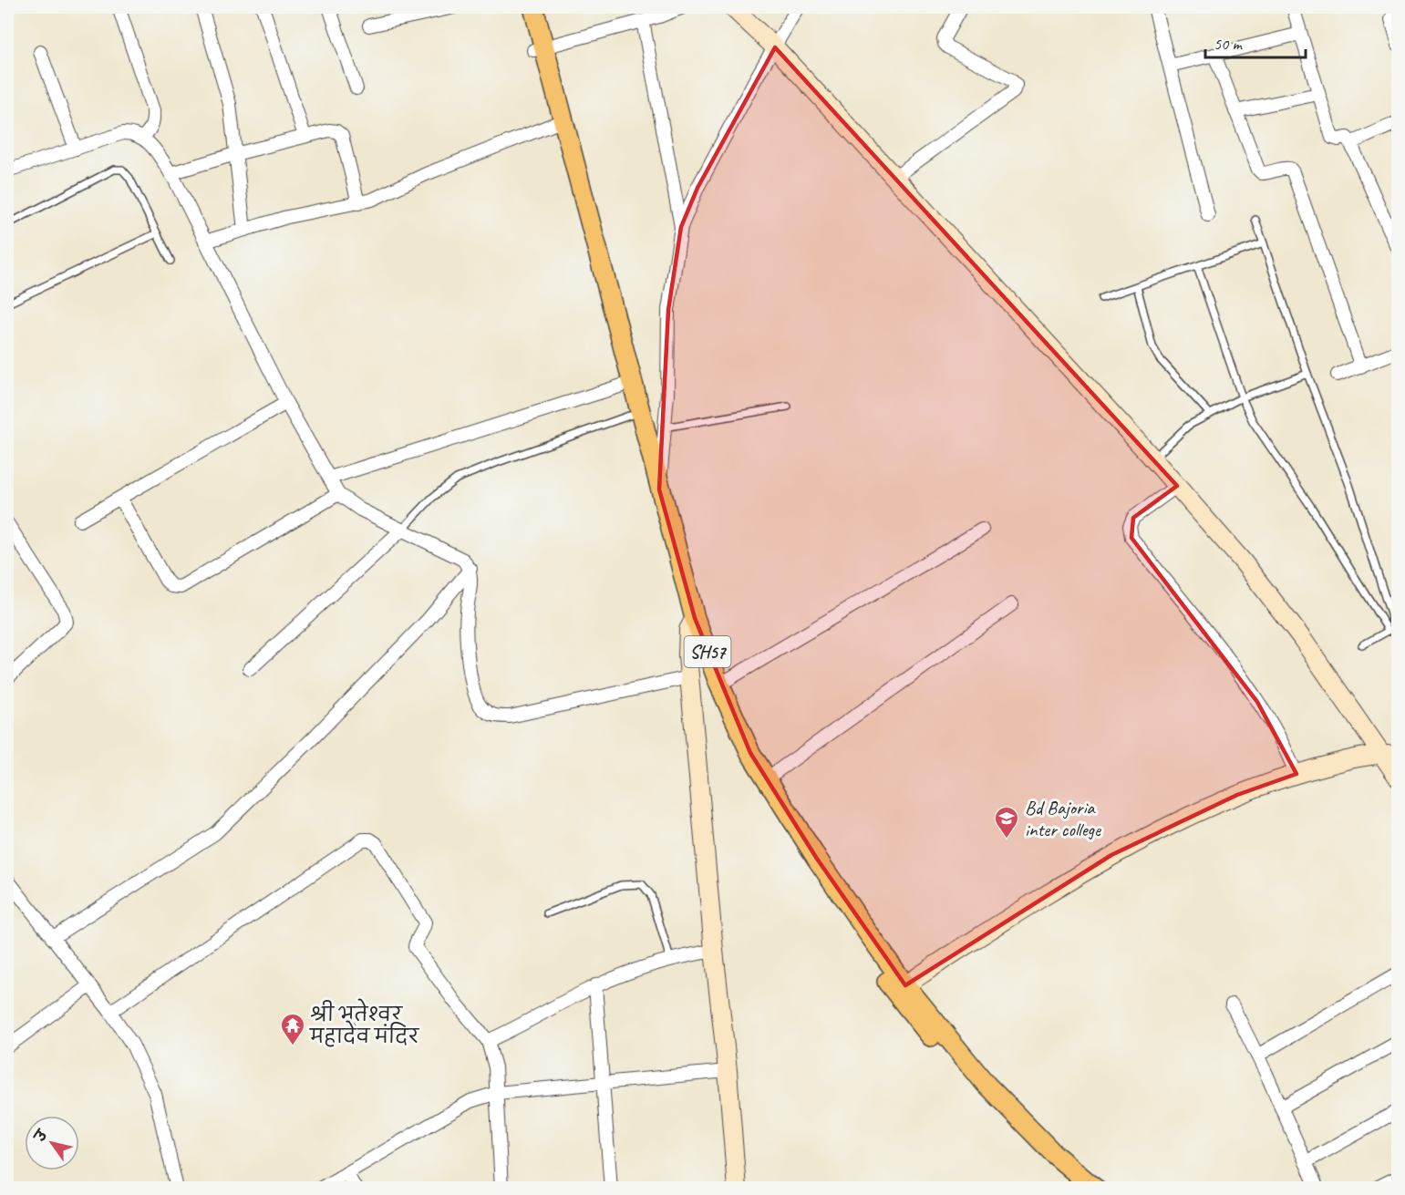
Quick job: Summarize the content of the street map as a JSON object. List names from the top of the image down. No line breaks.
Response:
{"streets":{"main road":["SH57"]},"places":{"school or university":["Bd Bajoria inter college"],"temple":["श्री भूतेश्वर महादेव मंदिर"]},"scale_bar":"50 m","north":"top left"}
